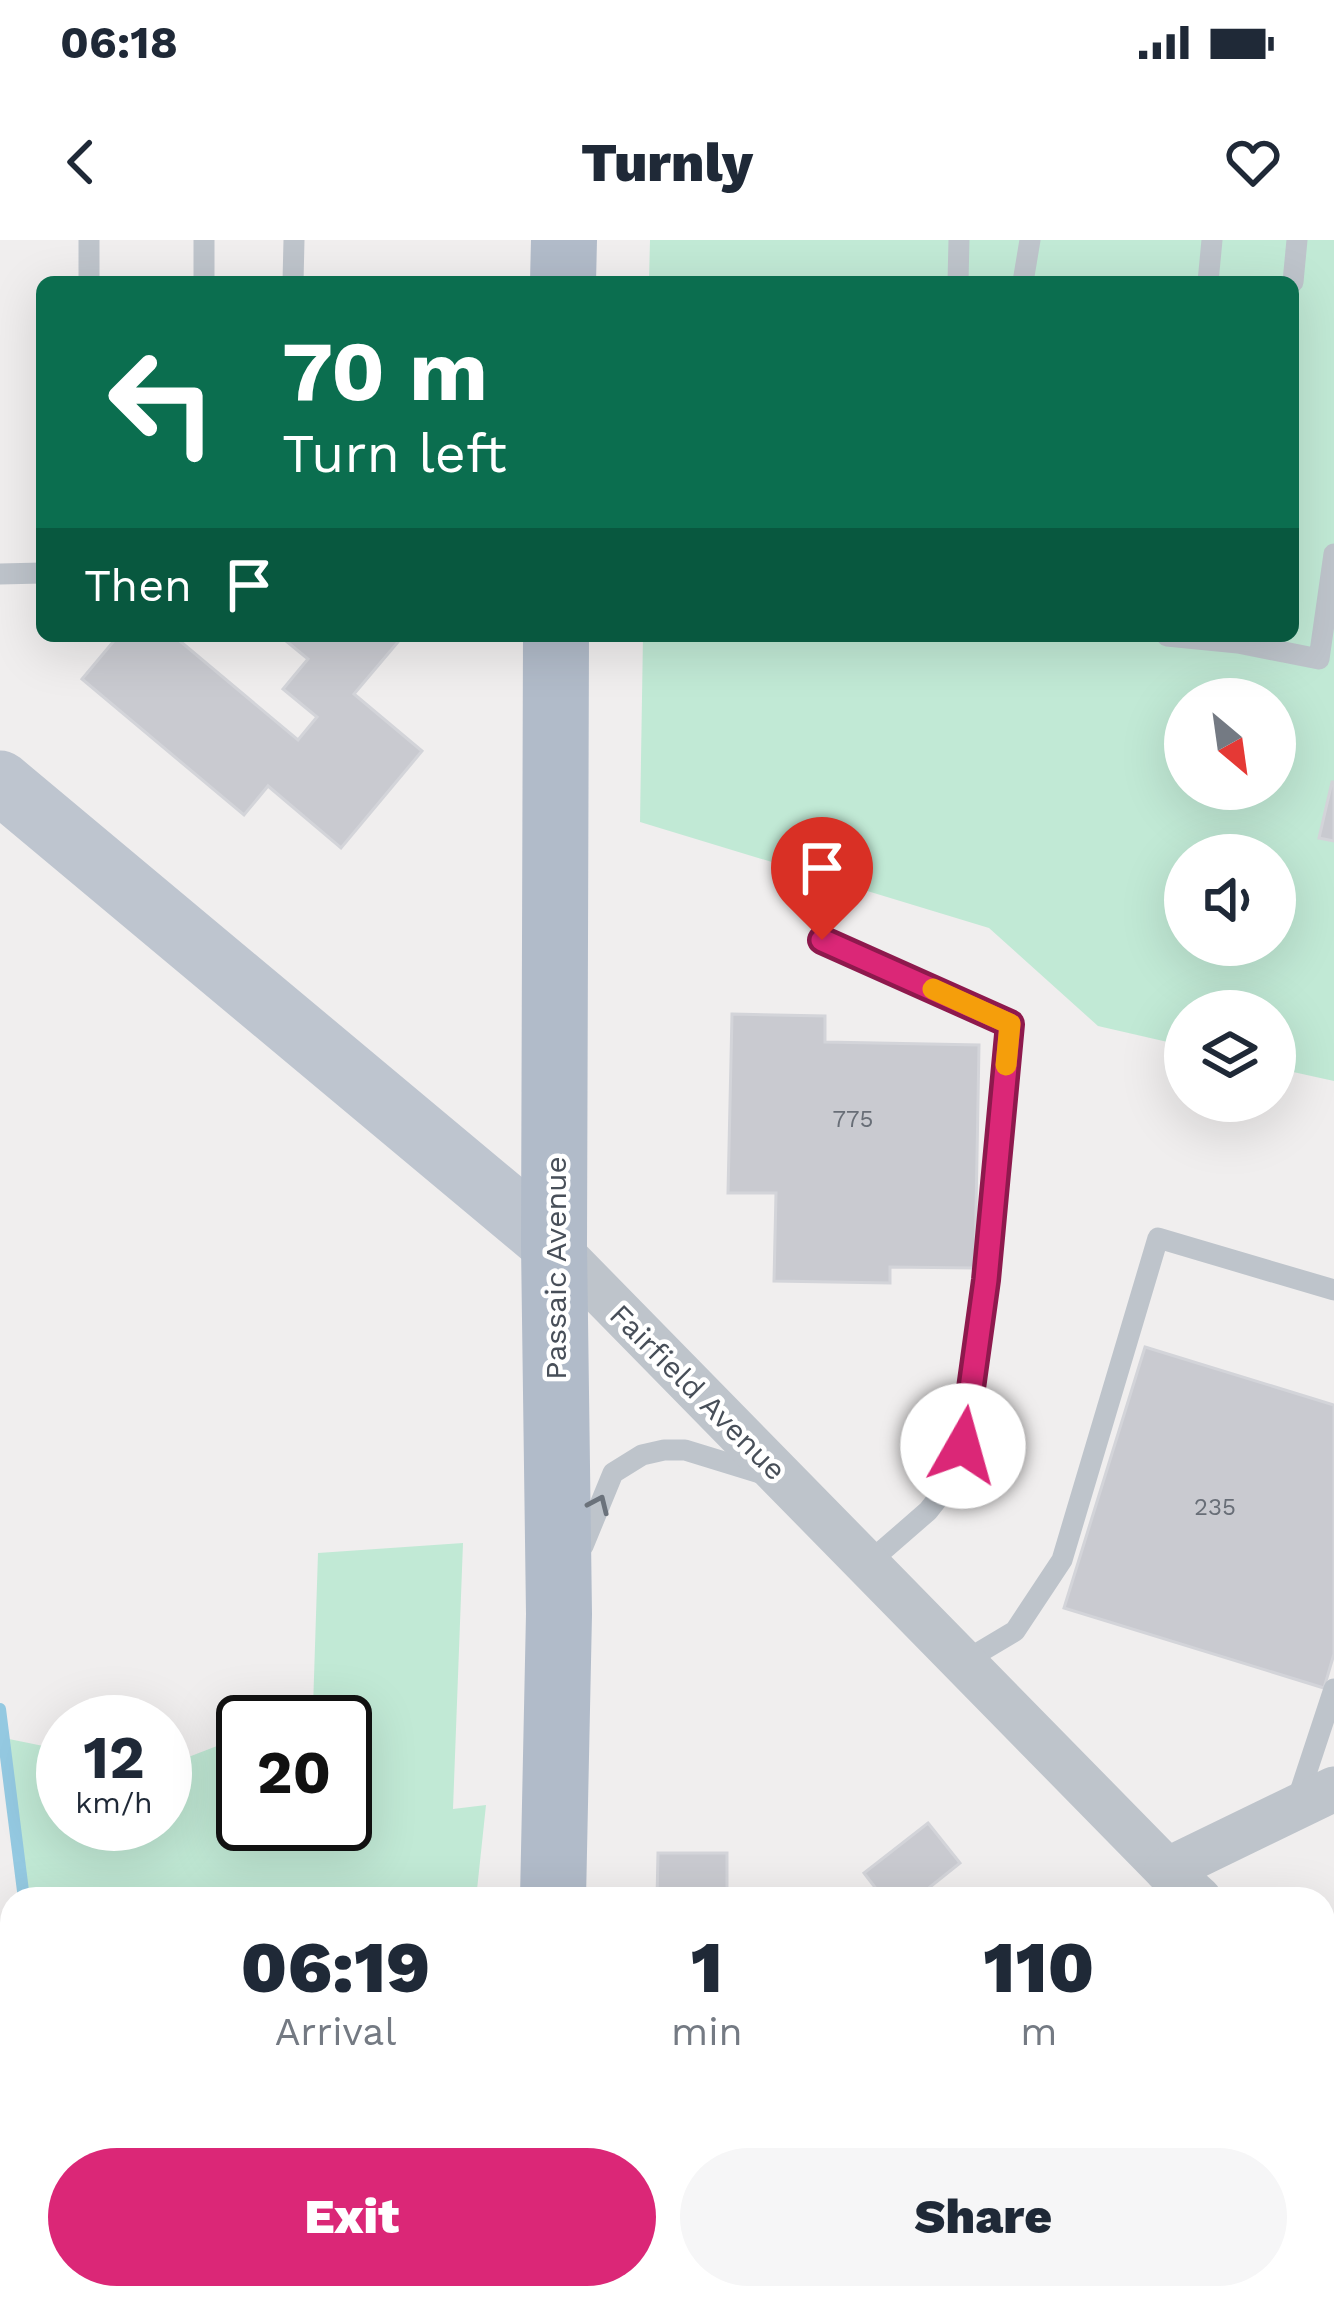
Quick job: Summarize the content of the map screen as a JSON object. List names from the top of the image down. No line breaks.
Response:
{"streets":{"main road":["Passaic Avenue"],"street":["Fairfield Avenue"]},"crossings":[["Passaic Avenue","Fairfield Avenue"]],"house_numbers":["775","235"],"north":"bottom right","page":{"status":"06:18","header":"Turnly","turn":["70 m","Turn left"],"then":"Then","speed":"12 km/h","limit":"20","eta":["06:19","Arrival","1","min","110","m"],"buttons":["Exit","Share"]}}
